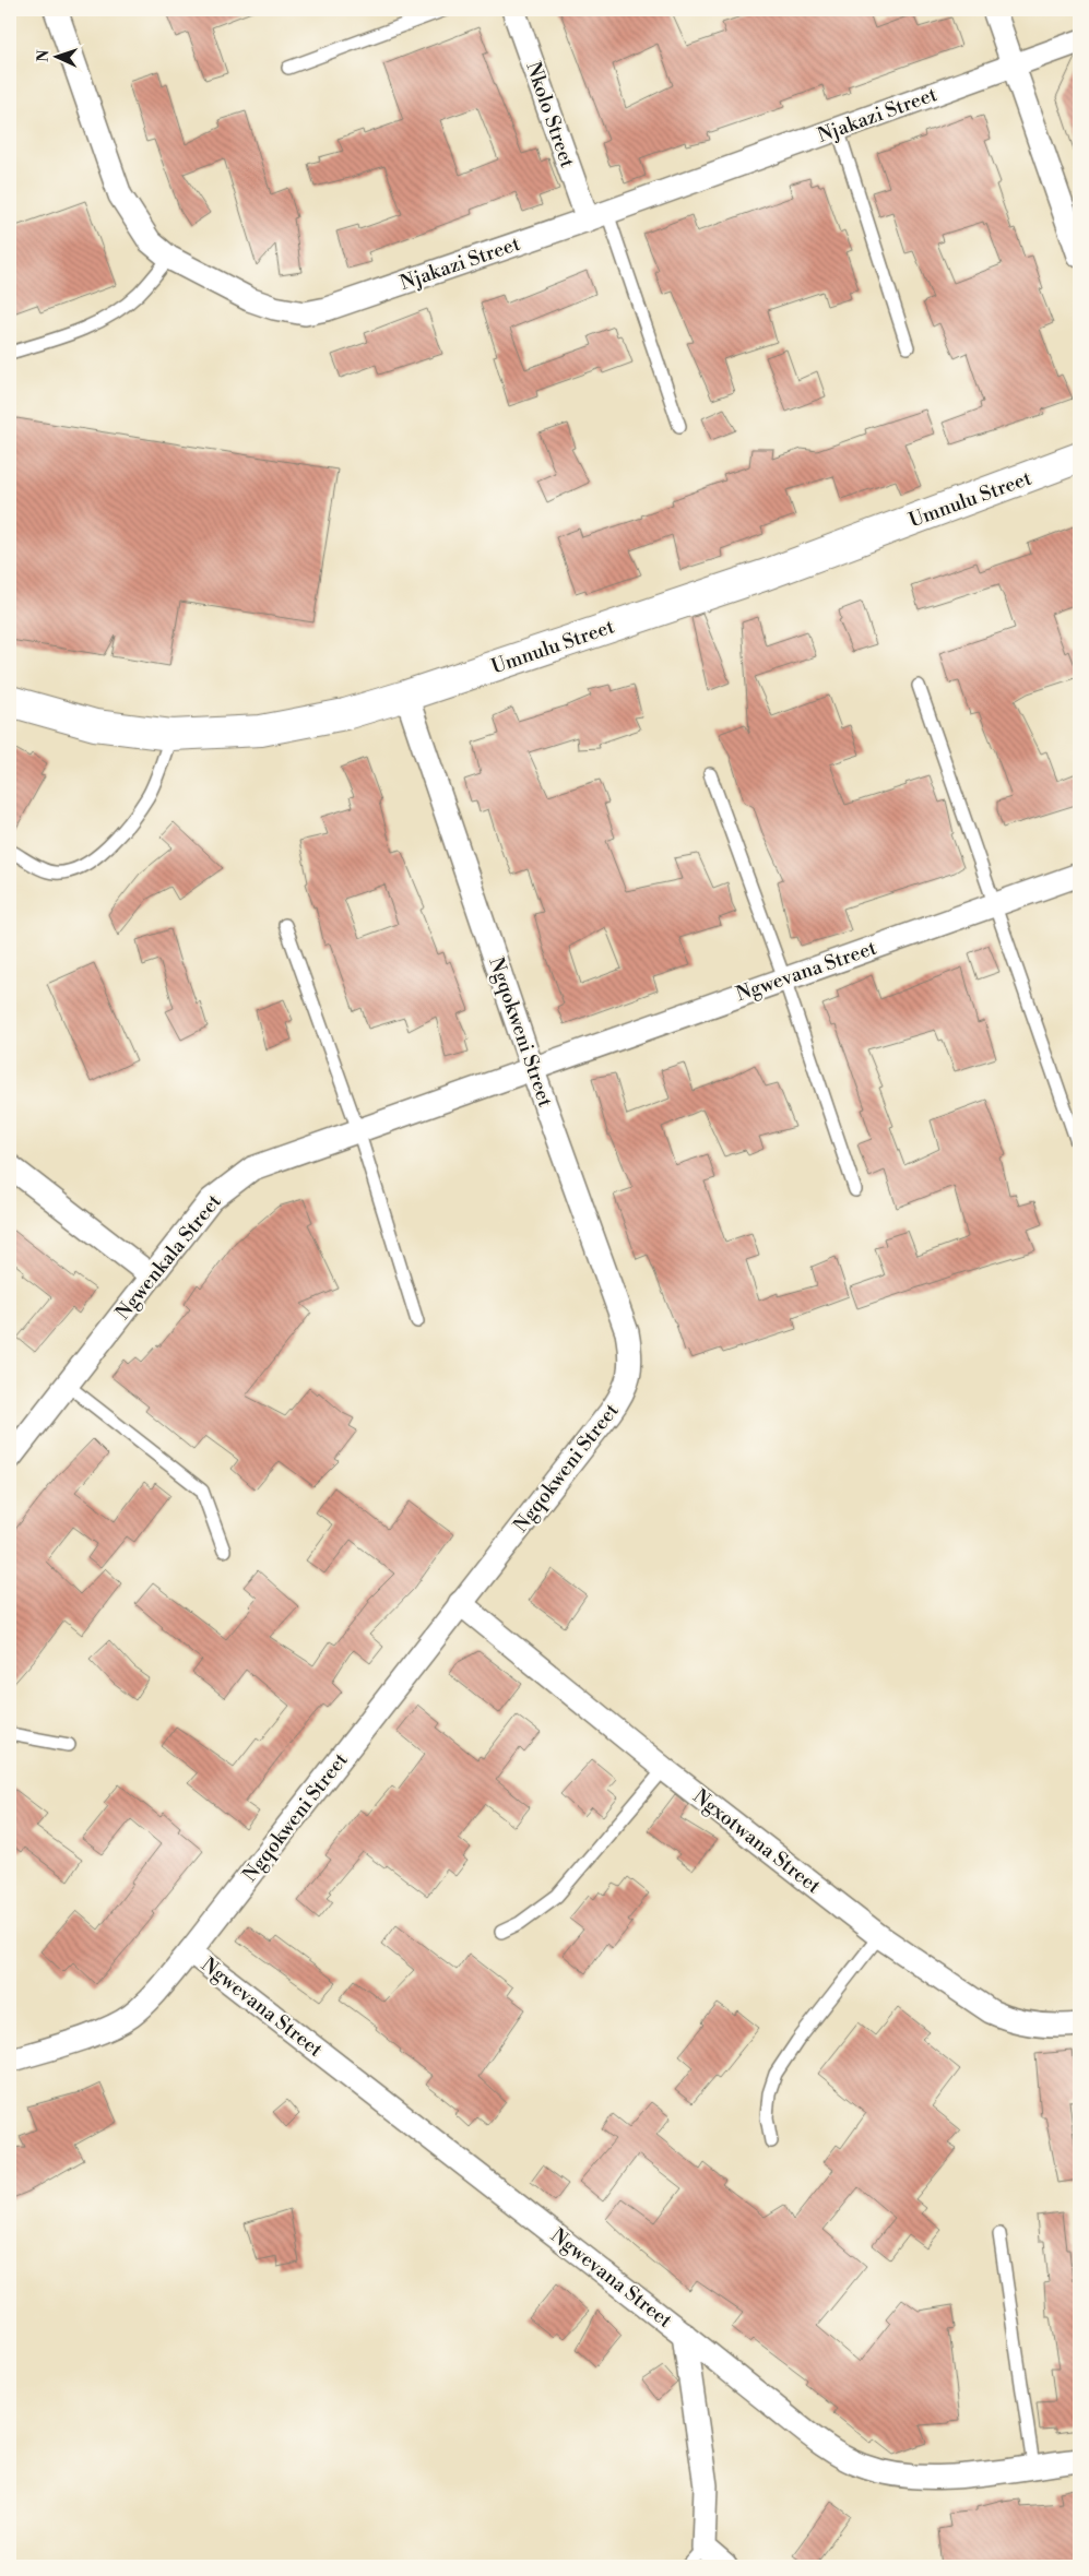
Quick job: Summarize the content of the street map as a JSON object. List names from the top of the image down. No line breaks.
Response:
{"streets":{"street":["Nkolo Street","Njakazi Street","Umnulu Street","Ngwevana Street","Ngqokweni Street","Ngwenkala Street","Ngxotwana Street"]},"crossings":[["Nkolo Street","Njakazi Street"],["Umnulu Street","Ngqokweni Street"],["Ngwevana Street","Ngqokweni Street"],["Ngwevana Street","Ngwenkala Street"],["Ngqokweni Street","Ngwenkala Street"],["Ngqokweni Street","Ngxotwana Street"]],"north":"left"}
